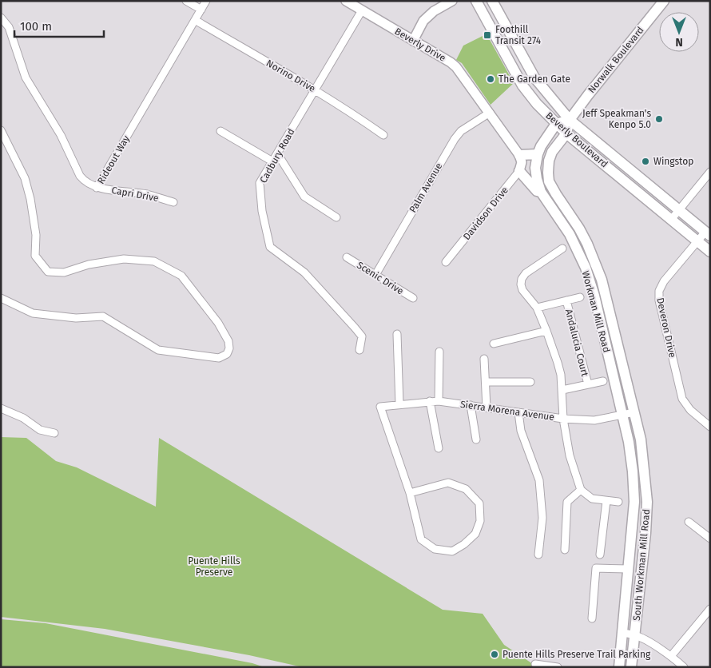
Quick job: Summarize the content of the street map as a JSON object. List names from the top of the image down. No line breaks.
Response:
{"streets":{"main road":["Norwalk Boulevard","Beverly Boulevard","Workman Mill Road","South Workman Mill Road"],"street":["Beverly Drive","Norino Drive","Cadbury Road","Rideout Way","Palm Avenue","Capri Drive","Davidson Drive","Scenic Drive","Deveron Drive","Andalucia Court","Sierra Morena Avenue"]},"crossings":[["Beverly Drive","Cadbury Road"],["Beverly Drive","Palm Avenue"],["Beverly Drive","Davidson Drive"],["Norwalk Boulevard","Beverly Boulevard"],["Norwalk Boulevard","Workman Mill Road"],["Norino Drive","Cadbury Road"],["Norino Drive","Rideout Way"],["Beverly Boulevard","Workman Mill Road"],["Beverly Boulevard","Deveron Drive"],["Rideout Way","Capri Drive"],["Palm Avenue","Scenic Drive"],["Workman Mill Road","South Workman Mill Road"],["Sierra Morena Avenue","South Workman Mill Road"]],"parks":["Puente Hills Preserve"],"places":{"transit":["Foothill Transit 274"],"other":["The Garden Gate","Jeff Speakman's Kenpo 5.0","Wingstop","Puente Hills Preserve Trail Parking"]},"scale_bar":"100 m","north":"bottom"}
